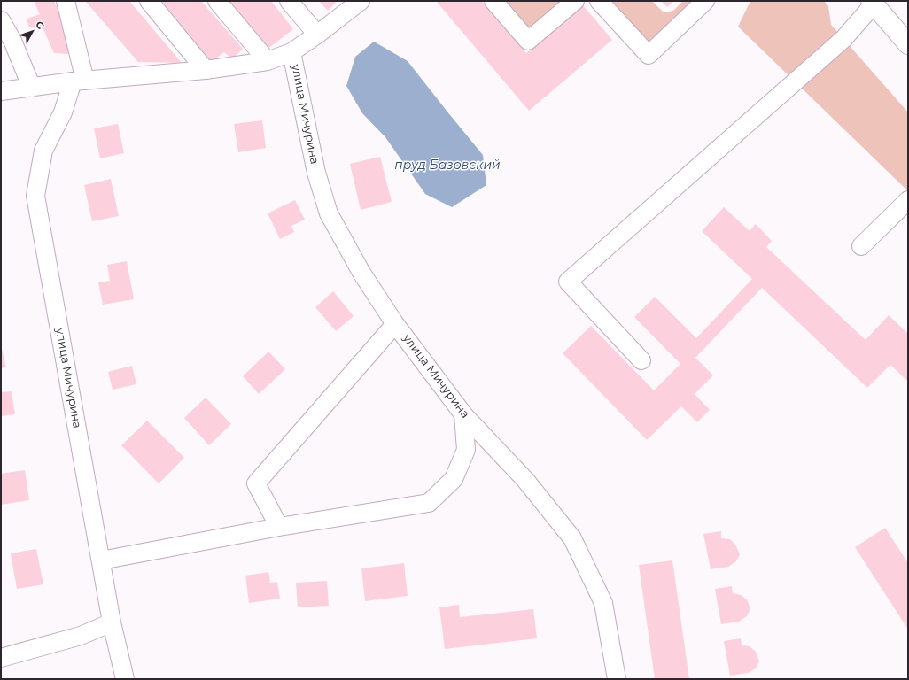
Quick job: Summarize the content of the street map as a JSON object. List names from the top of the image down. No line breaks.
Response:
{"streets":{"street":["улица Мичурина"]},"water":["пруд Базовский"],"north":"top right"}
